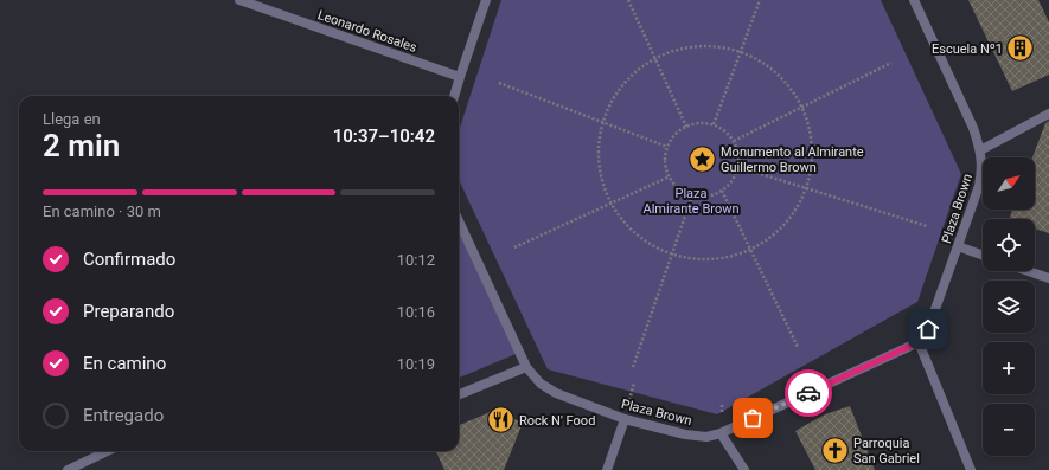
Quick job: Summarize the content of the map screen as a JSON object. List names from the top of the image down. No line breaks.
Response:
{"streets":{"street":["Leonardo Rosales","Plaza Brown"]},"parks":["Plaza Almirante Brown"],"places":{"building":["Escuela Nº1"],"place":["Monumento al Almirante Guillermo Brown"],"restaurant":["Rock N' Food"],"church":["Parroquia San Gabriel"]},"north":"top right","page":{"heading":["2 min","Llega en","10:37–10:42"],"map_buttons":["+","−"],"bar":"En camino · 30 m","list":[["Confirmado","10:12"],["Preparando","10:16"],["En camino","10:19"],"Entregado"]}}
